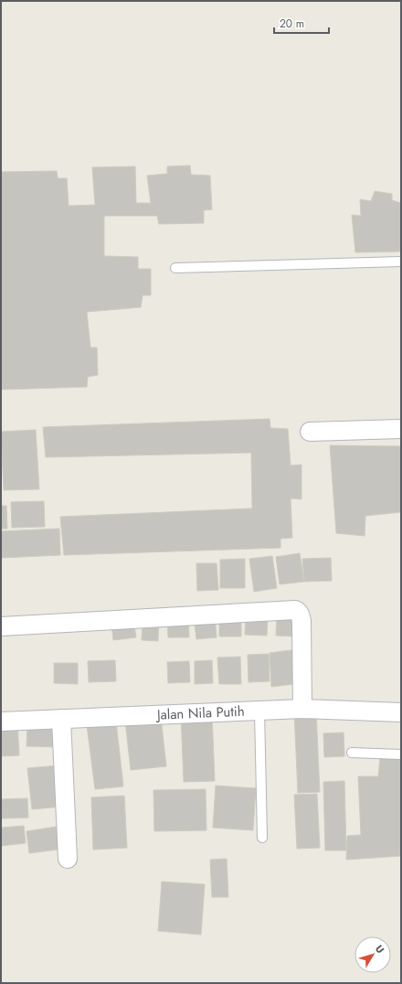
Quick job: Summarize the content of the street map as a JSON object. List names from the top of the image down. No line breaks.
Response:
{"streets":{"street":["Jalan Nila Putih"]},"scale_bar":"20 m","north":"top right"}
